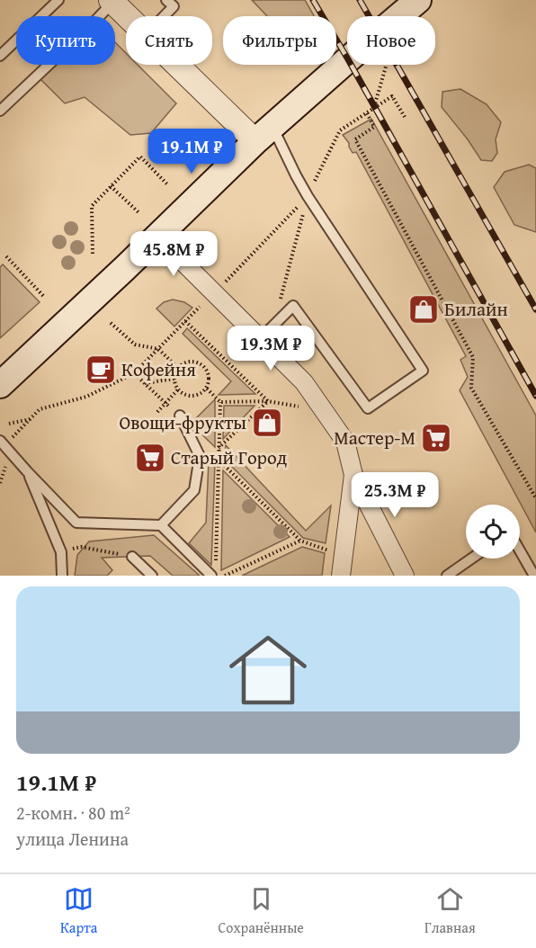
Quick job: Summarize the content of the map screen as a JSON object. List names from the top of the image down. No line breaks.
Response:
{"places":{"shop":["Билайн","Овощи-фрукты"],"cafe":["Кофейня"],"supermarket":["Мастер-М","Старый Город"]},"page":{"chip":["Купить","Снять","Фильтры","Новое"],"price":["19.1M ₽","45.8M ₽","19.3M ₽","25.3M ₽"],"list":[{"name":"19.1M ₽","note":"2-комн. · 80 m² · улица Ленина"}],"tabs":["Карта","Сохранённые","Главная"]}}
